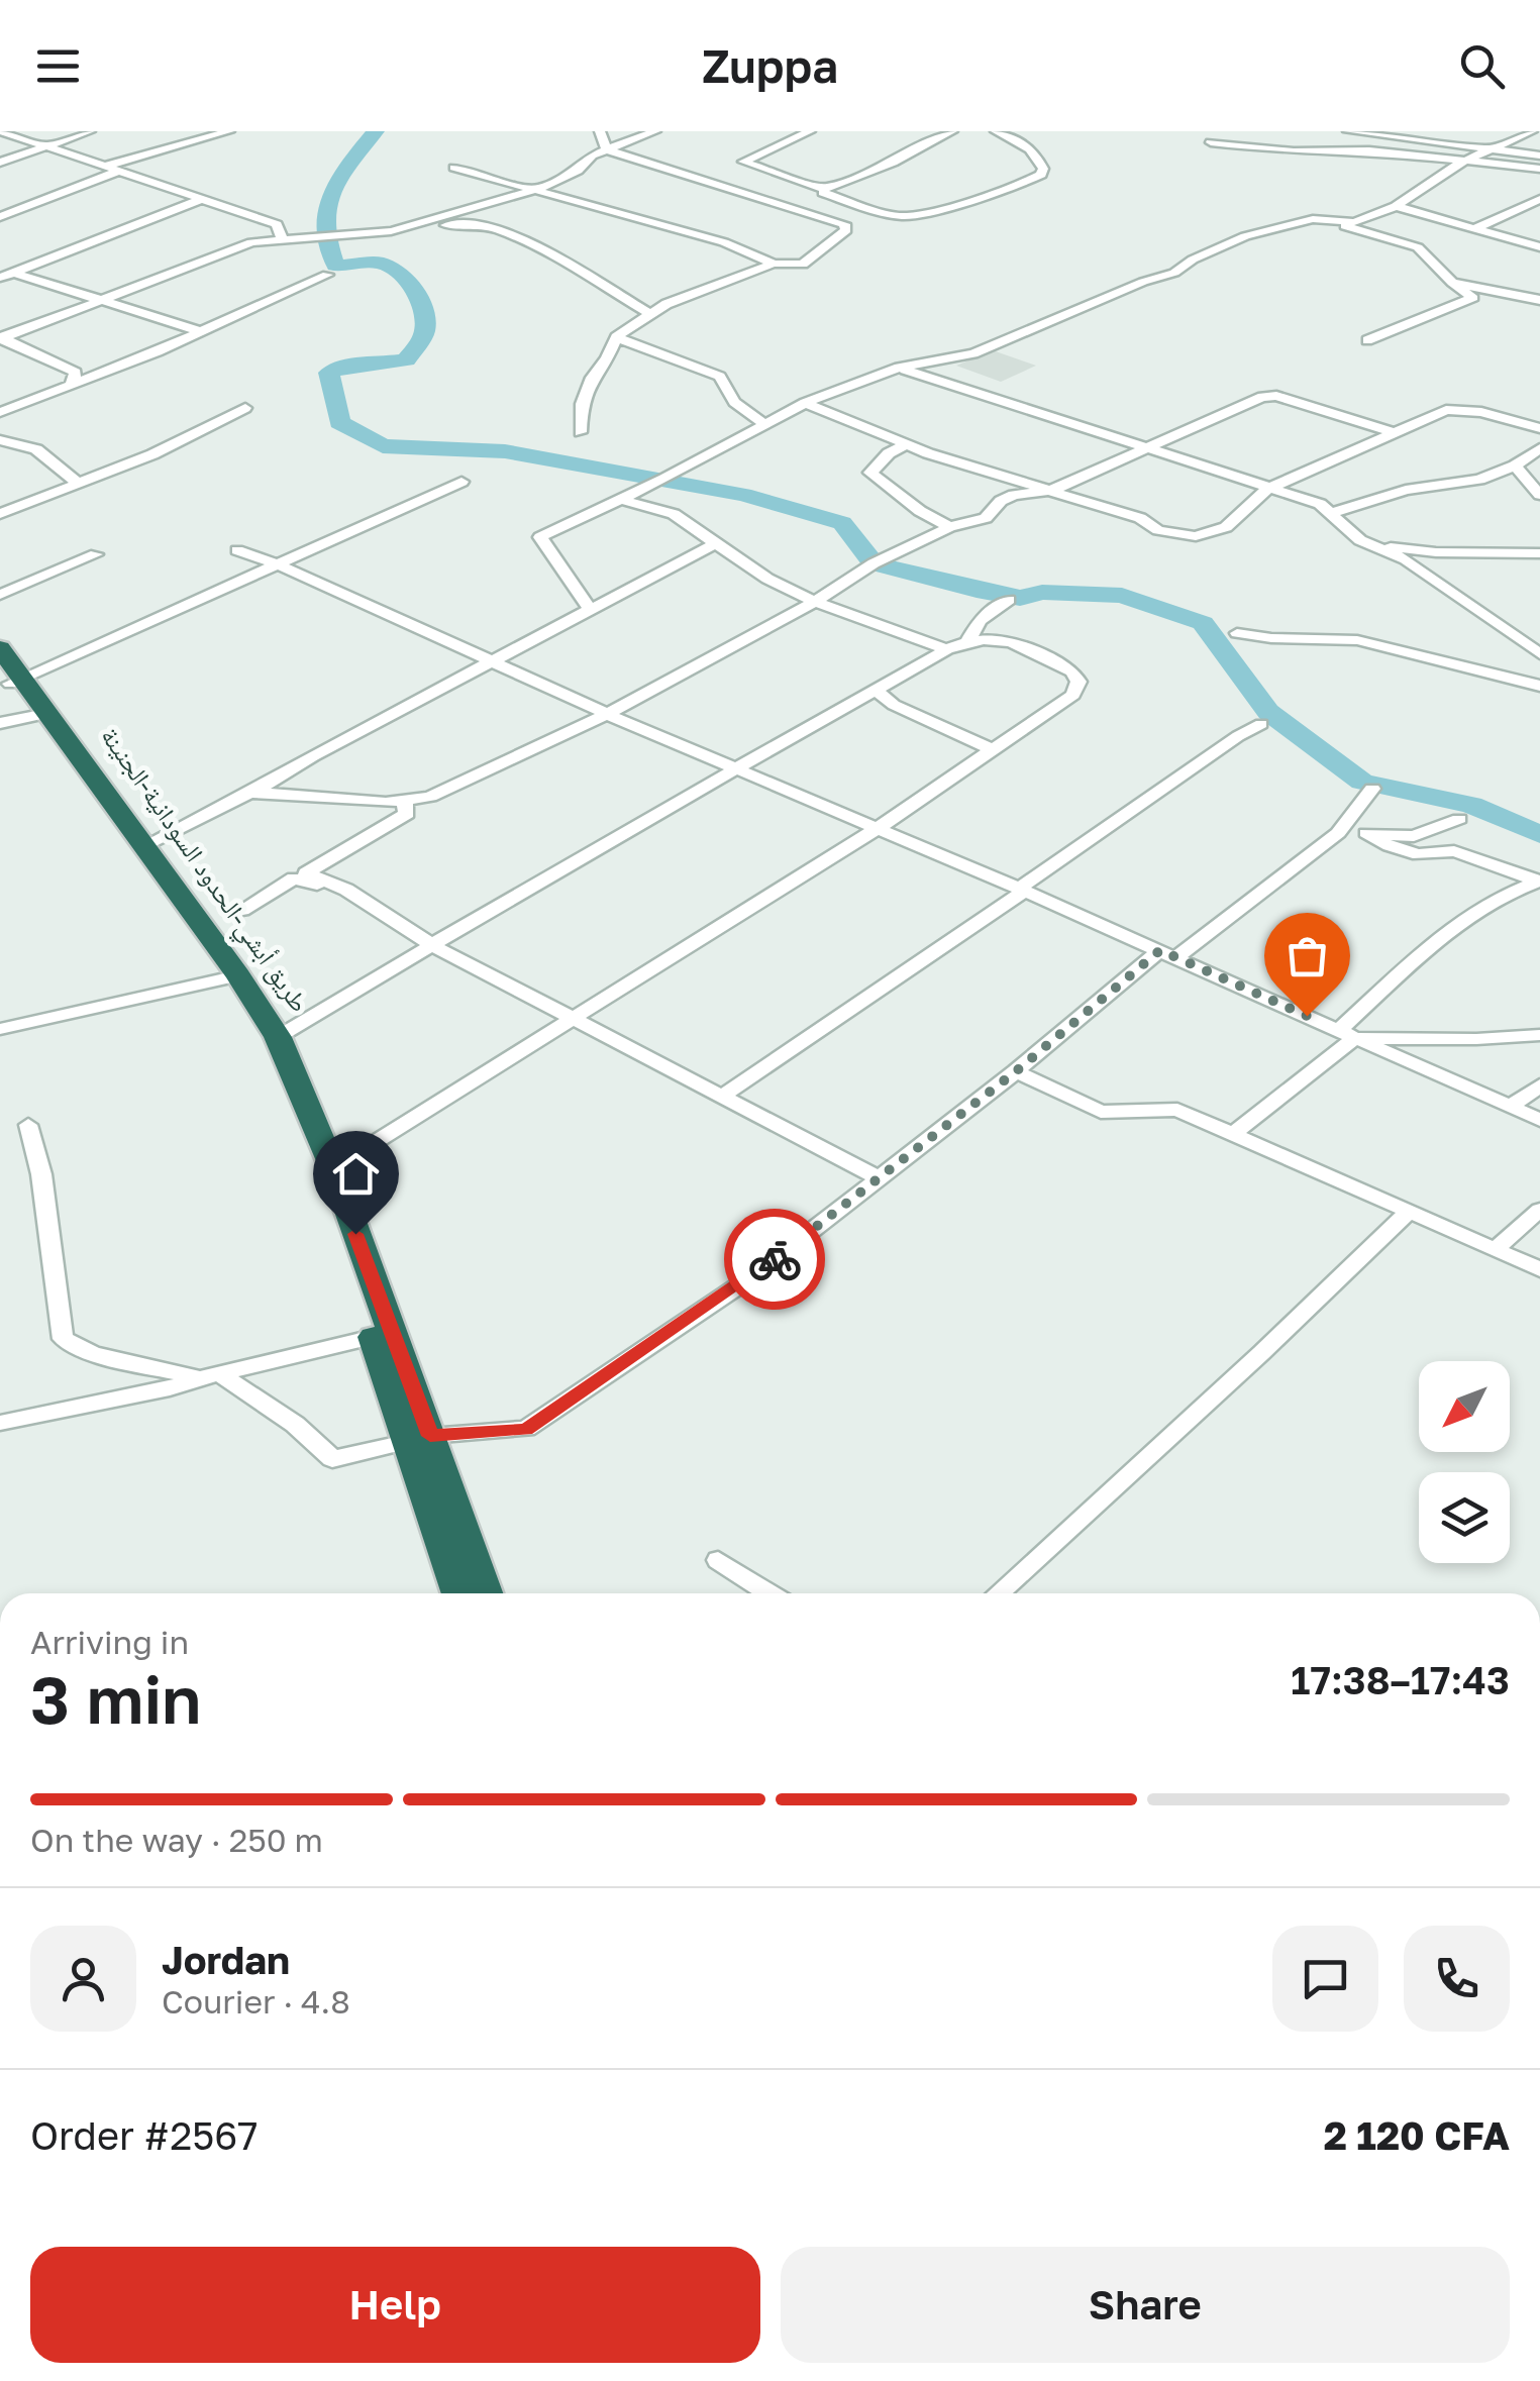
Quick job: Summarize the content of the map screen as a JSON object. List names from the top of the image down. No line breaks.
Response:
{"streets":{"highway":["طريق أبشي-الحدود السودانية-الجنينة"]},"north":"bottom left","page":{"header":"Zuppa","heading":["3 min","Arriving in","17:38–17:43"],"panel":["Jordan","Courier · 4.8","Order #2567","2 120 CFA"],"bar":"On the way · 250 m","buttons":["Help","Share"]}}
